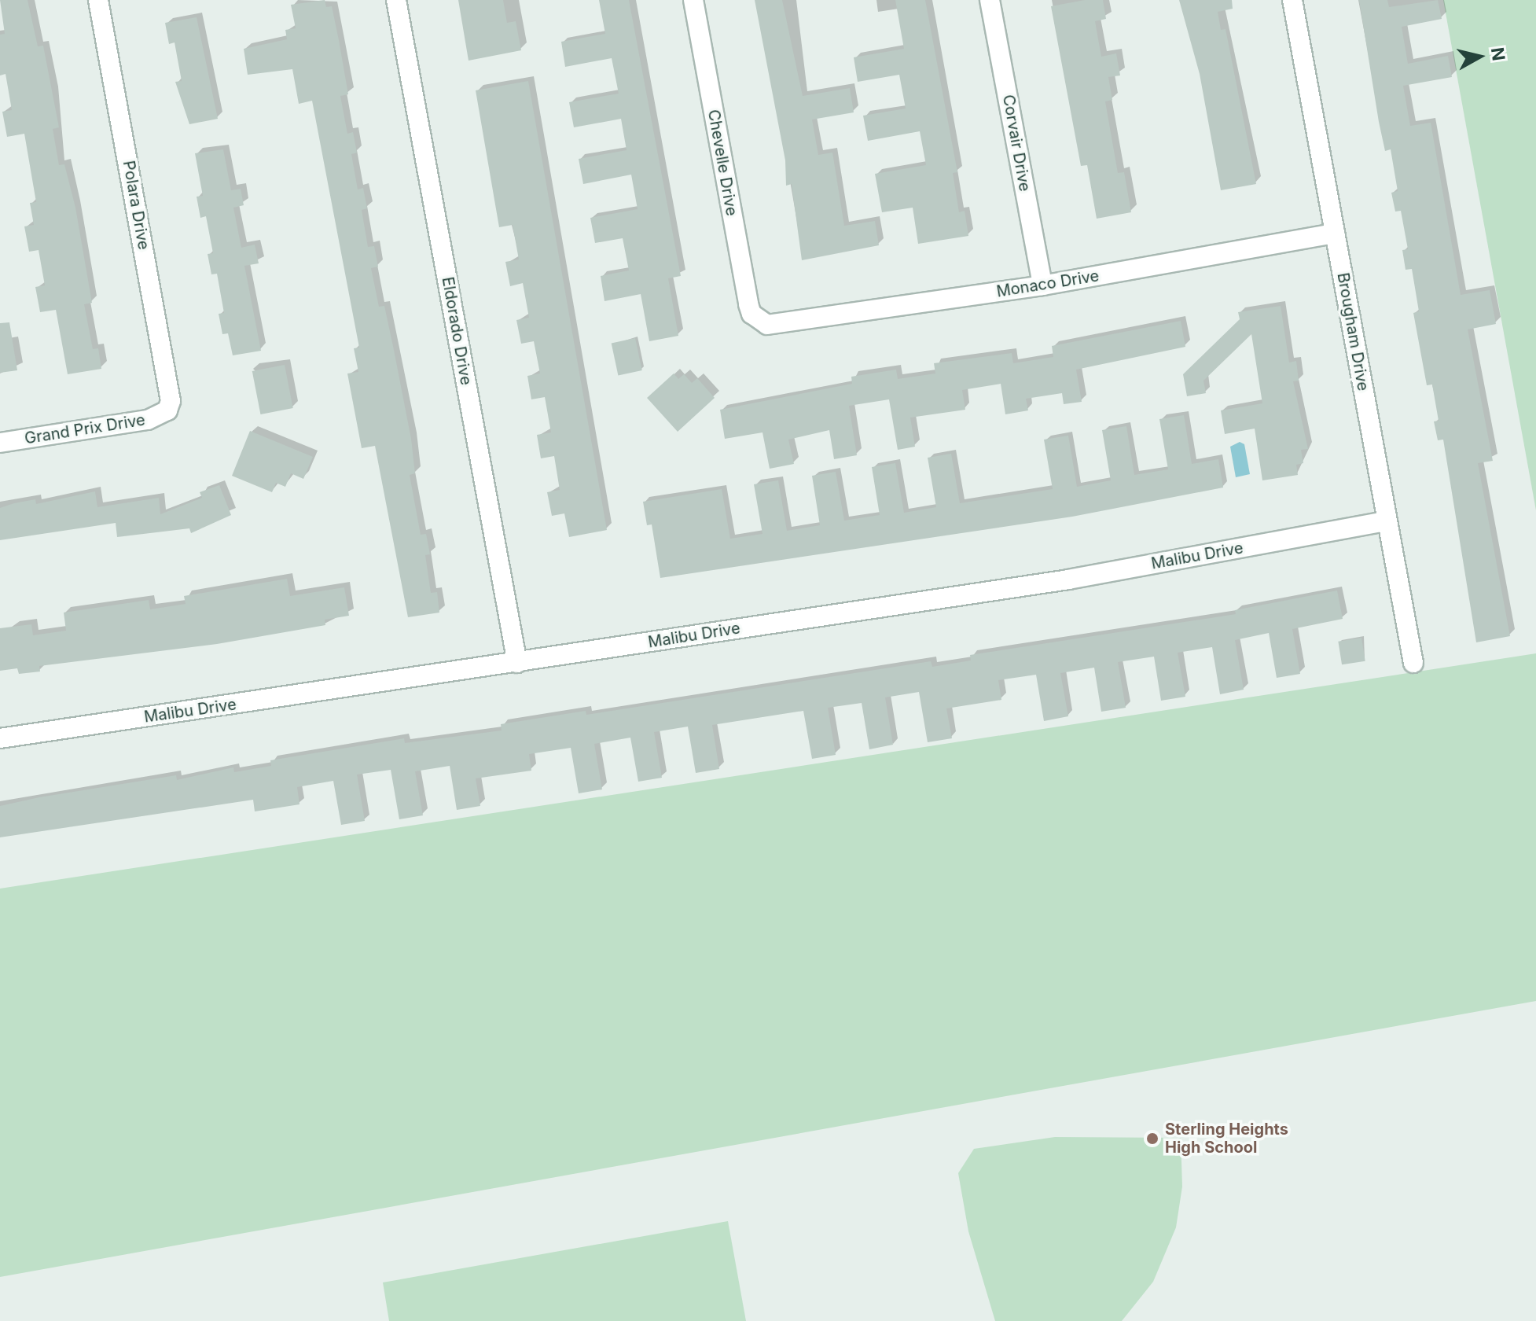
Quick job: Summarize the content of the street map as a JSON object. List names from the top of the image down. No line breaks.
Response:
{"streets":{"street":["Corvair Drive","Chevelle Drive","Polara Drive","Monaco Drive","Eldorado Drive","Brougham Drive","Grand Prix Drive","Malibu Drive"]},"crossings":[["Corvair Drive","Monaco Drive"],["Chevelle Drive","Monaco Drive"],["Polara Drive","Grand Prix Drive"],["Monaco Drive","Brougham Drive"],["Eldorado Drive","Malibu Drive"],["Brougham Drive","Malibu Drive"]],"places":["Sterling Heights High School"],"north":"right"}
